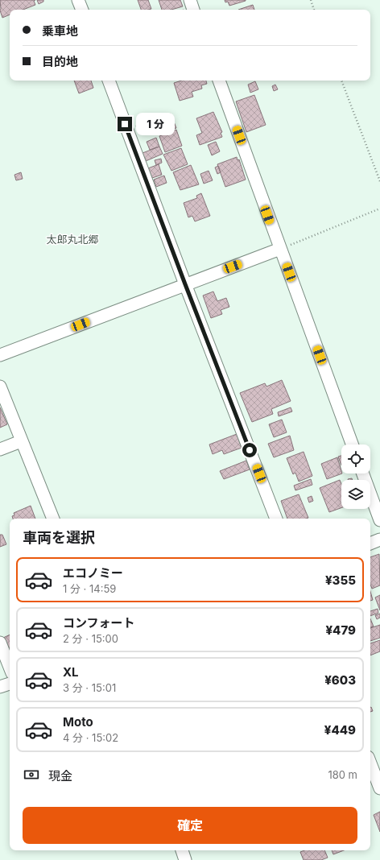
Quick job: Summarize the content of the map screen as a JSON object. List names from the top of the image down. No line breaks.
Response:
{"districts":["太郎丸北郷"],"page":{"banner":["乗車地","目的地"],"bubble":"1 分","heading":"車両を選択","list":[{"name":"エコノミー","note":"1 分 · 14:59","value":"¥355"},{"name":"コンフォート","note":"2 分 · 15:00","value":"¥479"},{"name":"XL","note":"3 分 · 15:01","value":"¥603"},{"name":"Moto","note":"4 分 · 15:02","value":"¥449"}],"pay":["現金","180 m"],"buttons":"確定"}}
